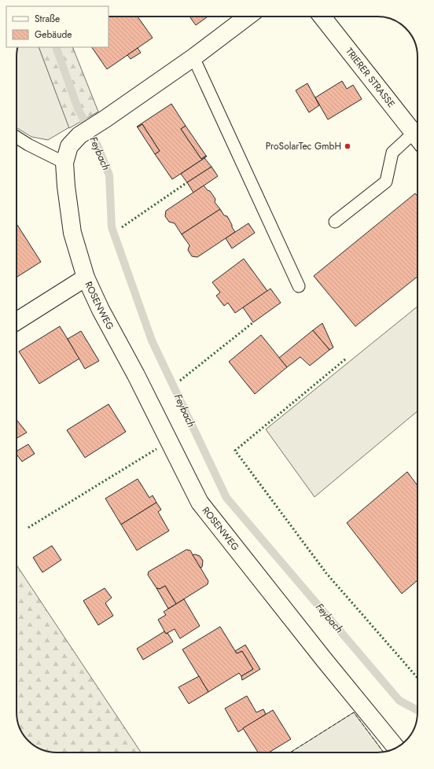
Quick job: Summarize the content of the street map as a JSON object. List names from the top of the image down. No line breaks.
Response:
{"streets":{"street":["TRIERER STRASSE","ROSENWEG"]},"water":["Feybach"],"places":["ProSolarTec GmbH"],"legend":["Straße","Gebäude"]}
